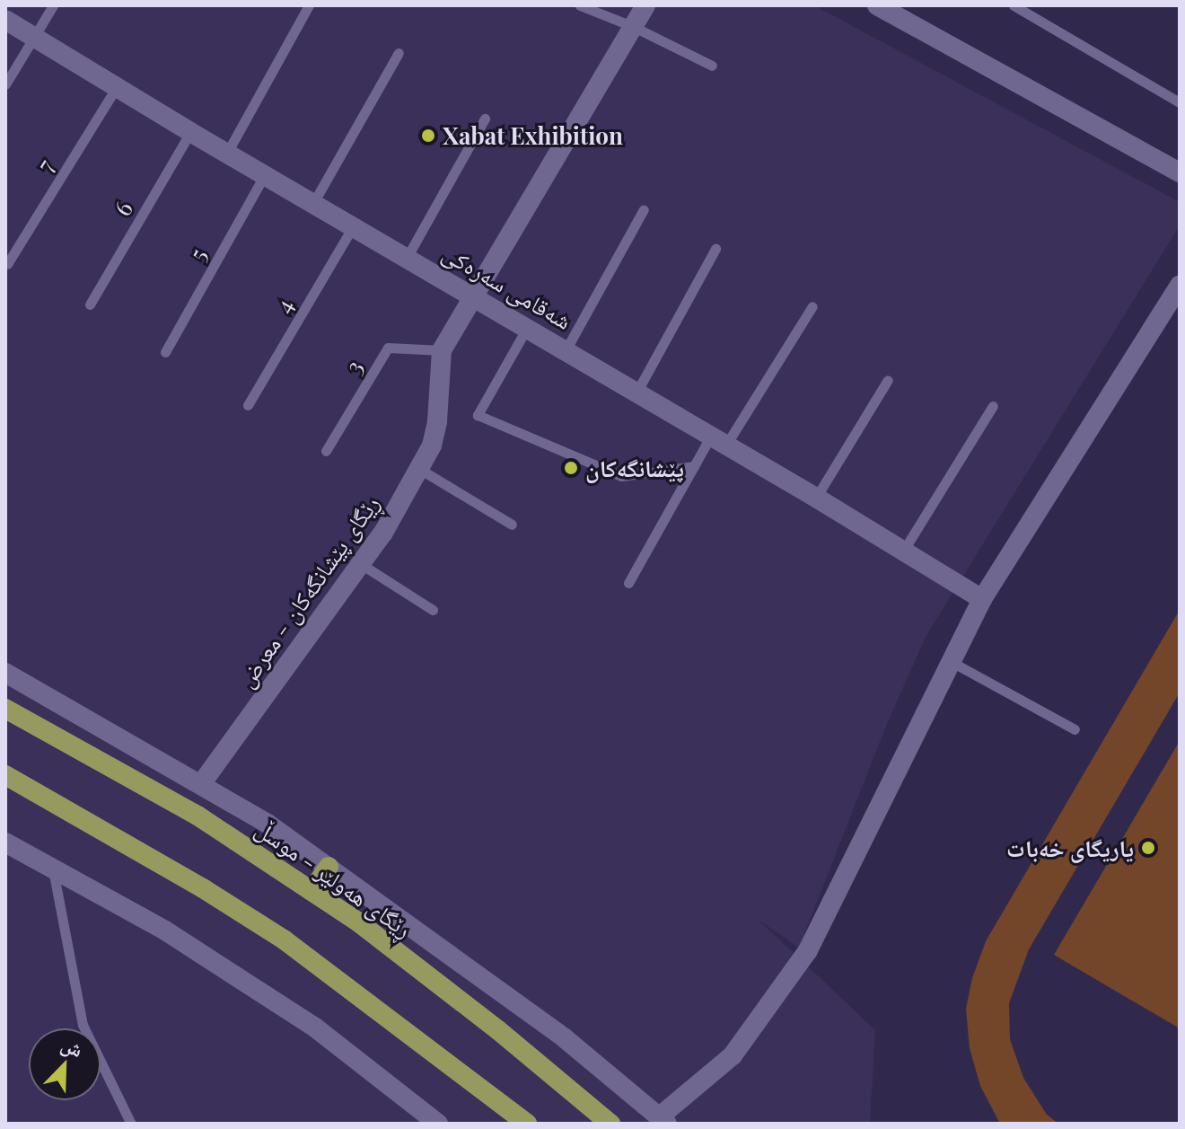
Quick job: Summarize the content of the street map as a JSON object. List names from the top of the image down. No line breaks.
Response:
{"streets":{"highway":["ڕێگای هەولێر - موسڵ"],"street":["شەقامی سەرەکی","ڕێگای پێشانگەکان - معرض"],"lane":["7","6","5","4","3"]},"crossings":[["7","شەقامی سەرەکی"],["6","شەقامی سەرەکی"],["5","شەقامی سەرەکی"],["شەقامی سەرەکی","4"],["شەقامی سەرەکی","ڕێگای پێشانگەکان - معرض"],["3","ڕێگای پێشانگەکان - معرض"]],"places":["Xabat Exhibition","پێشانگەکان","یاریگای خەبات"],"north":"top right"}
